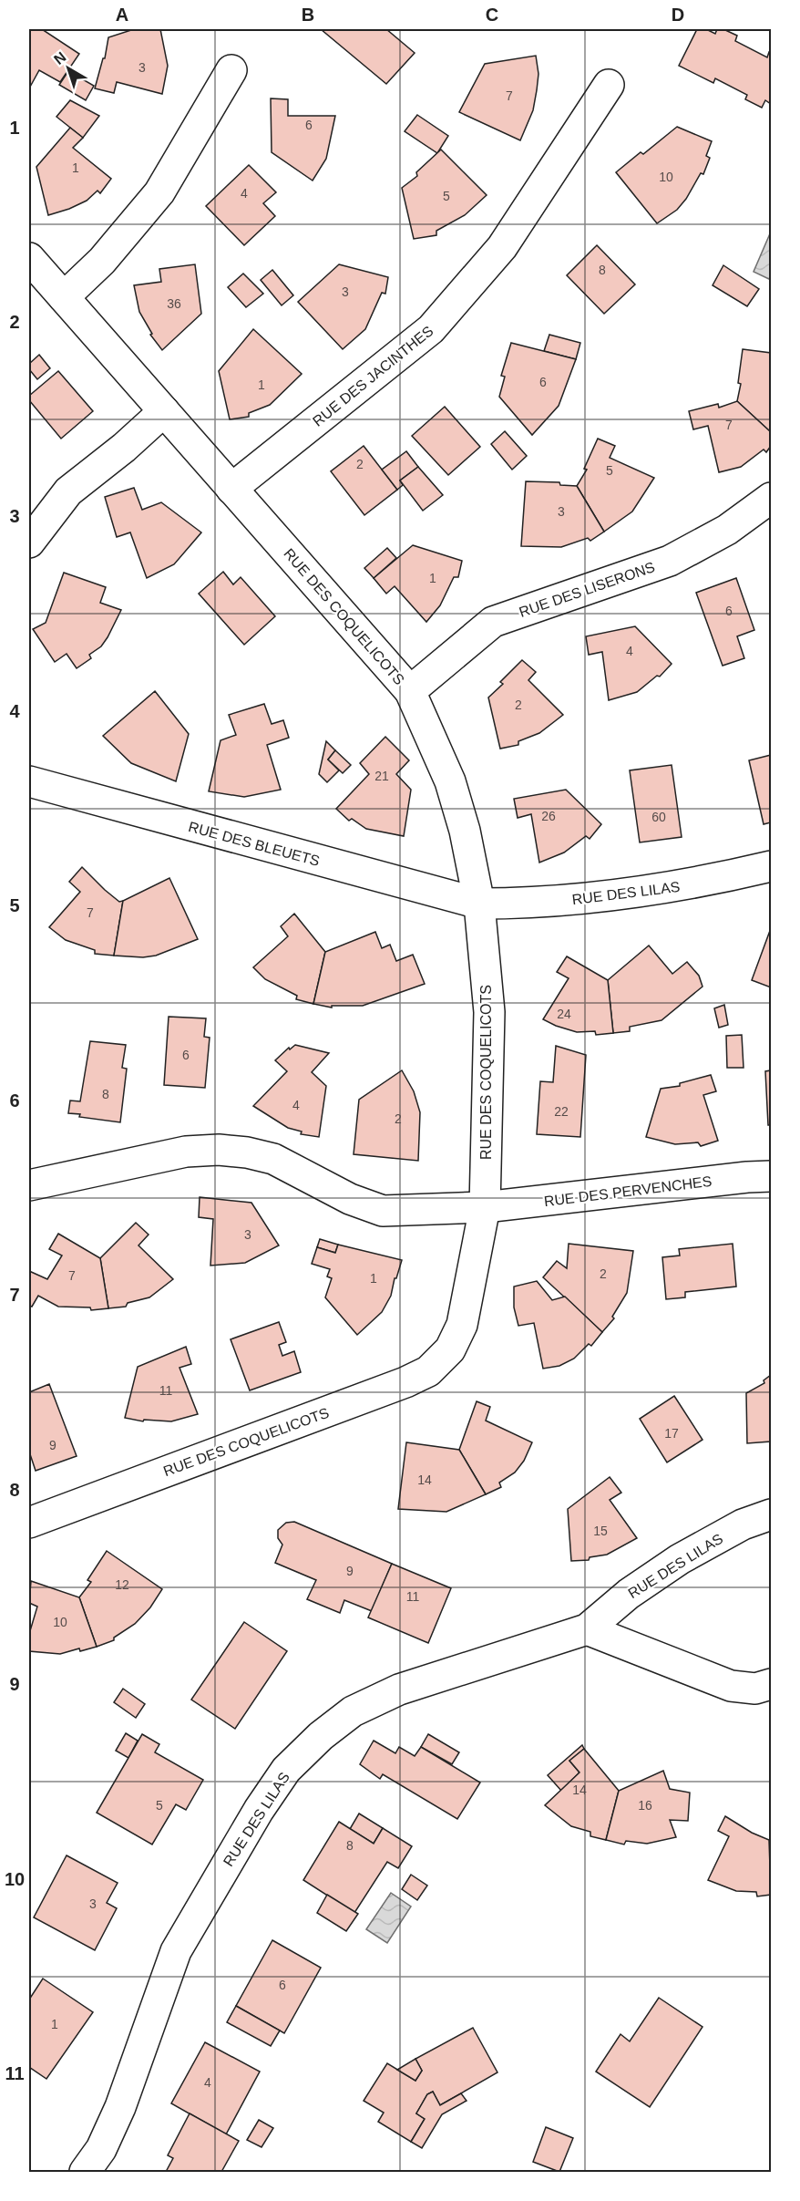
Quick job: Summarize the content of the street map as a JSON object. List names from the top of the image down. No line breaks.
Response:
{"streets":{"street":["RUE DES JACINTHES","RUE DES LISERONS","RUE DES COQUELICOTS","RUE DES BLEUETS","RUE DES LILAS","RUE DES PERVENCHES"]},"crossings":[["RUE DES JACINTHES","RUE DES COQUELICOTS"],["RUE DES LISERONS","RUE DES COQUELICOTS"],["RUE DES COQUELICOTS","RUE DES BLEUETS"],["RUE DES COQUELICOTS","RUE DES LILAS"],["RUE DES COQUELICOTS","RUE DES PERVENCHES"],["RUE DES BLEUETS","RUE DES LILAS"]],"house_numbers":["3","7","6","1","10","4","5","8","3","36","6","1","7","2","5","3","1","6","4","2","21","26","60","7","24","6","8","4","22","2","3","2","7","1","11","17","9","14","15","9","12","11","10","14","5","16","8","3","6","1","4"],"north":"top left","grid":{"columns":["A","B","C","D"],"rows":["1","2","3","4","5","6","7","8","9","10","11"]}}
